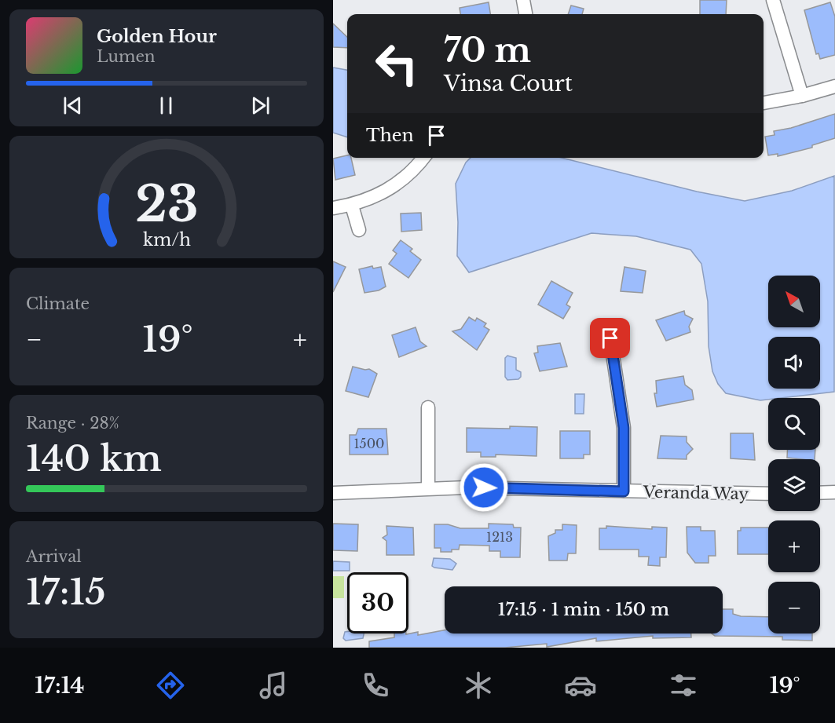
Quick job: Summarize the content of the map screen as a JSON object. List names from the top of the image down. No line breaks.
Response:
{"streets":{"street":["Veranda Way"]},"house_numbers":["1500","1213"],"north":"top left","page":{"turn":["70 m","Vinsa Court"],"song":["Golden Hour","Lumen"],"then":"Then","tile":["Climate",["Range · 28%","140 km"],["Arrival","17:15"]],"map_buttons":["+","−"],"heat":["−","19°","+"],"limit":"30","trip":"17:15 · 1 min · 150 m","tabs":["17:14","19°"],"gauge":["23","km/h"]}}
